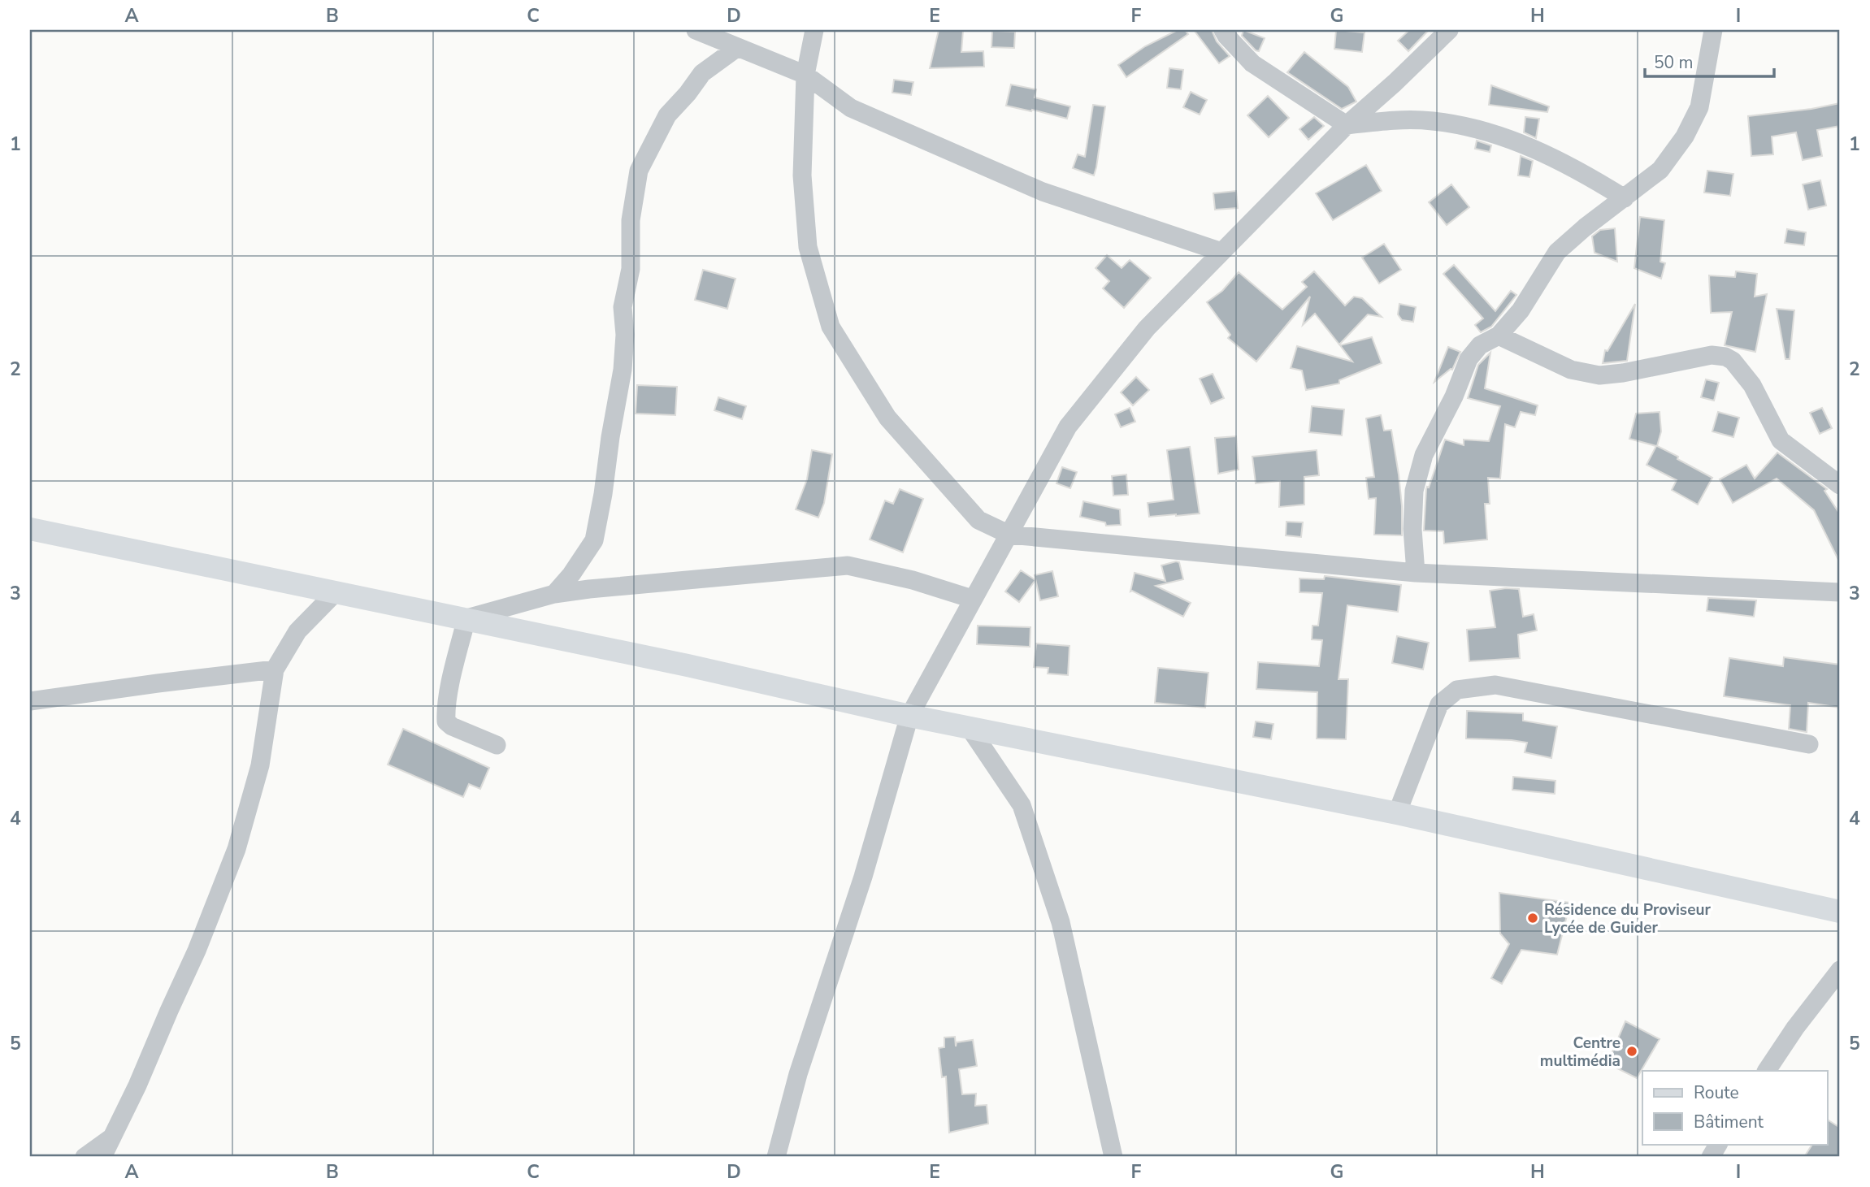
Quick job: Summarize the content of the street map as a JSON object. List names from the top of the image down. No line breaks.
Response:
{"places":["Résidence du Proviseur Lycée de Guider","Centre multimédia"],"legend":["Route","Bâtiment"],"scale_bar":"50 m","grid":{"columns":["A","B","C","D","E","F","G","H","I"],"rows":["1","2","3","4","5"]}}
